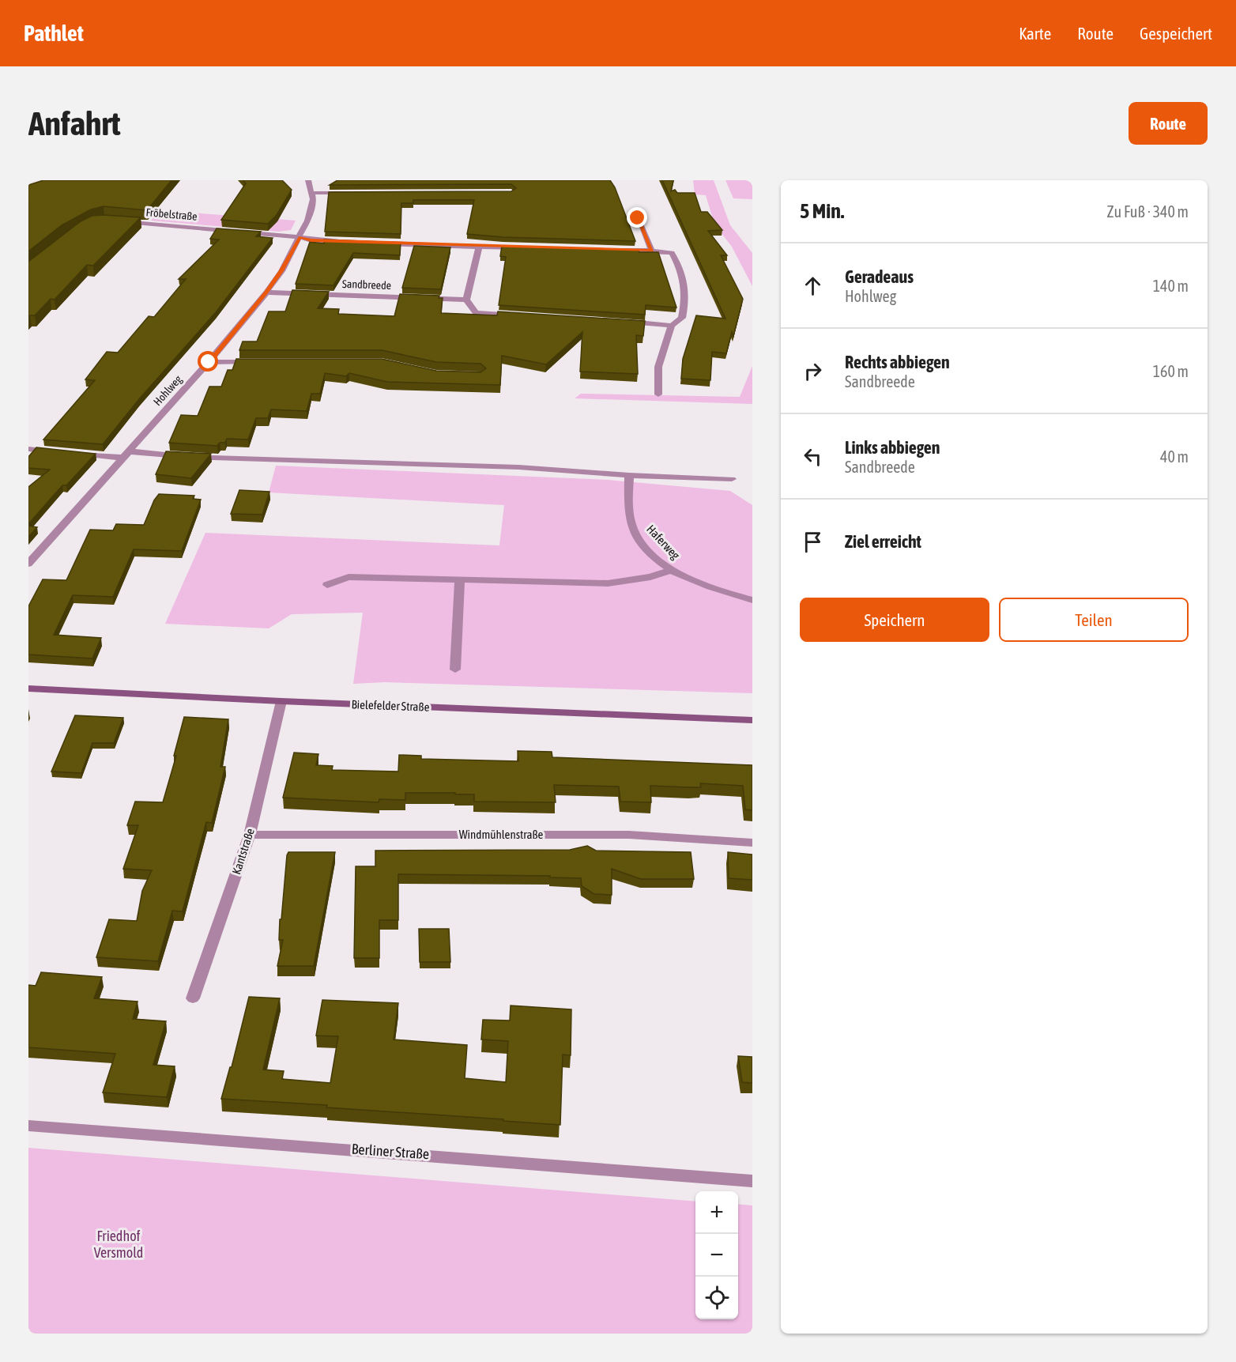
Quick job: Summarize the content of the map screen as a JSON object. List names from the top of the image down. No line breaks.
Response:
{"streets":{"main road":["Bielefelder Straße"],"street":["Fröbelstraße","Sandbreede","Hohlweg","Haferweg","Windmühlenstraße","Kantstraße","Berliner Straße"]},"crossings":[["Fröbelstraße","Hohlweg"],["Sandbreede","Hohlweg"],["Bielefelder Straße","Kantstraße"],["Windmühlenstraße","Kantstraße"]],"parks":["Friedhof Versmold"],"page":{"header":"Pathlet","nav":["Karte","Route","Gespeichert"],"buttons":["Route",["Speichern","Teilen"]],"title":"Anfahrt","heading":["5 Min.","Zu Fuß · 340 m"],"list":[["Geradeaus","Hohlweg","140 m"],["Rechts abbiegen","Sandbreede","160 m"],["Links abbiegen","Sandbreede","40 m"],"Ziel erreicht"],"map_buttons":["+","−"]}}
